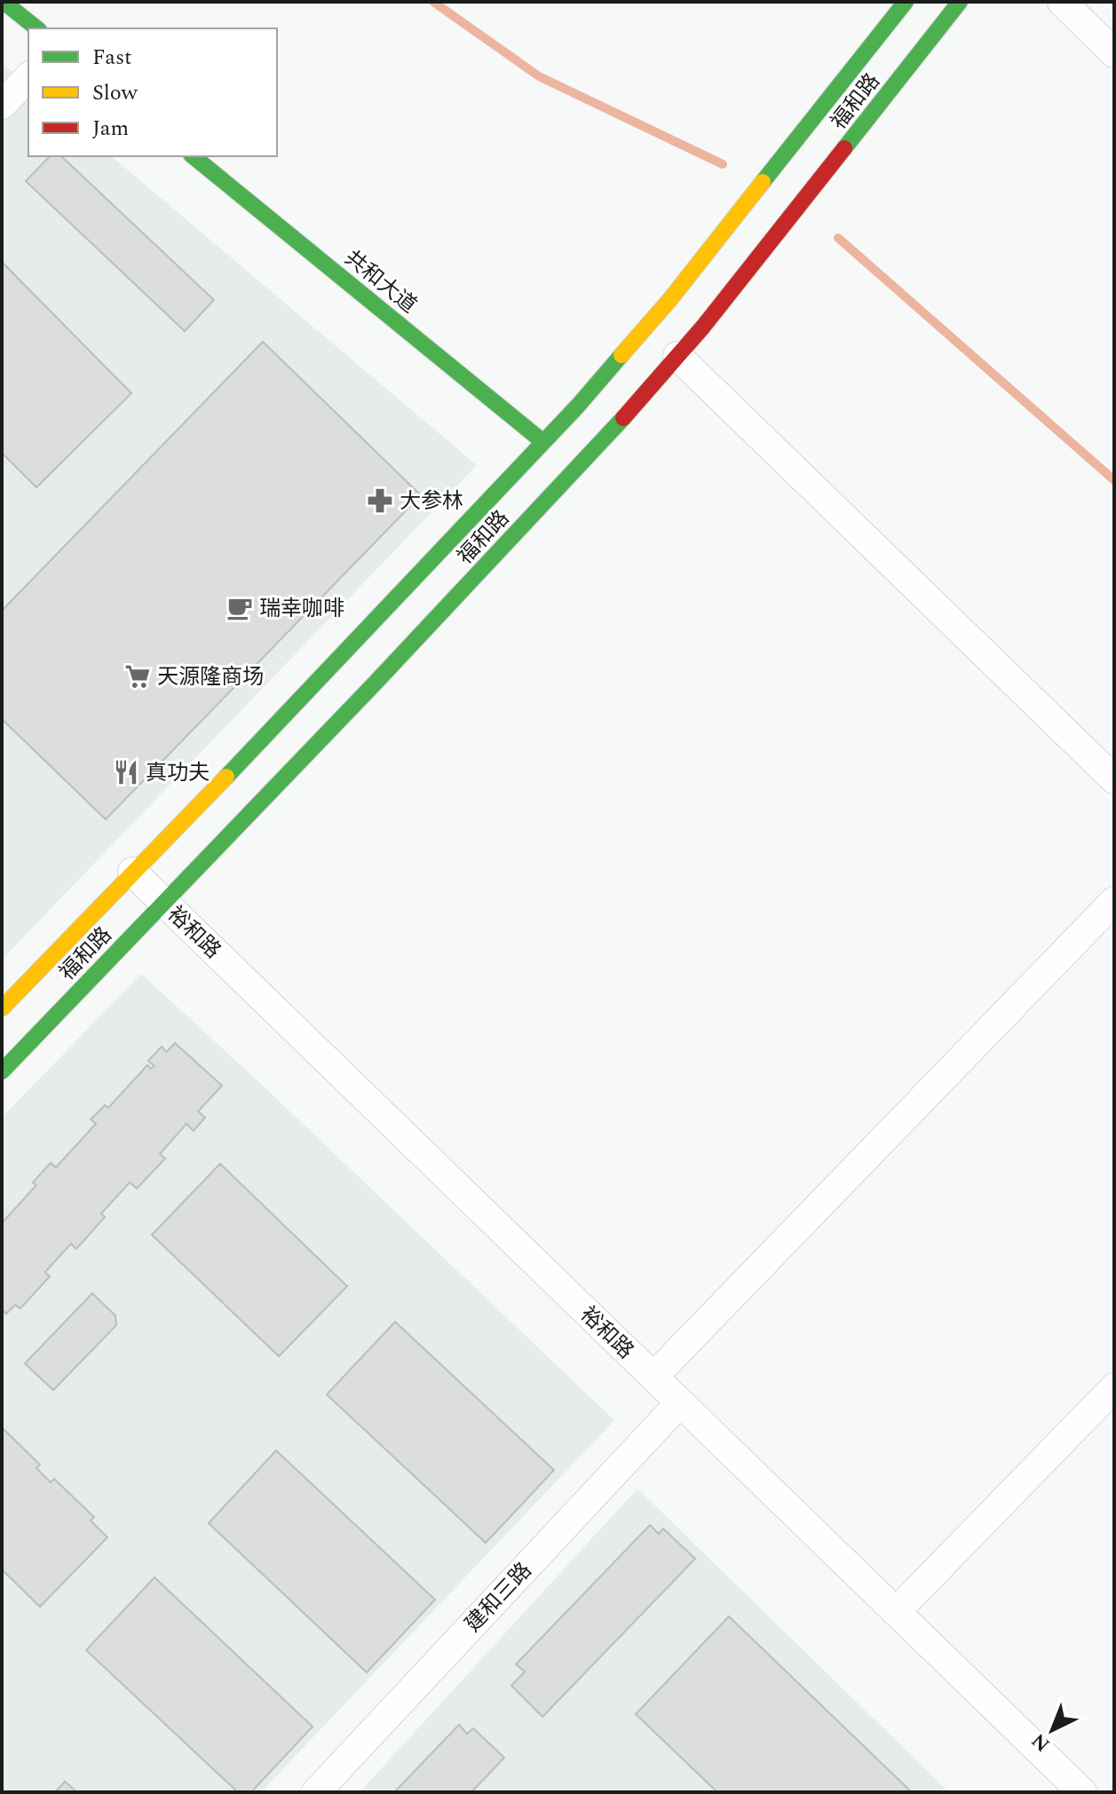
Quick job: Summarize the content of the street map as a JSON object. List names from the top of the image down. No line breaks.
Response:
{"streets":{"main road":["福和路","共和大道"],"street":["裕和路","建和三路"]},"crossings":[["福和路","共和大道"],["福和路","裕和路"],["裕和路","建和三路"]],"places":{"pharmacy":["大参林"],"cafe":["瑞幸咖啡"],"supermarket":["天源隆商场"],"restaurant":["真功夫"]},"legend":["Fast","Slow","Jam"],"north":"bottom left"}
